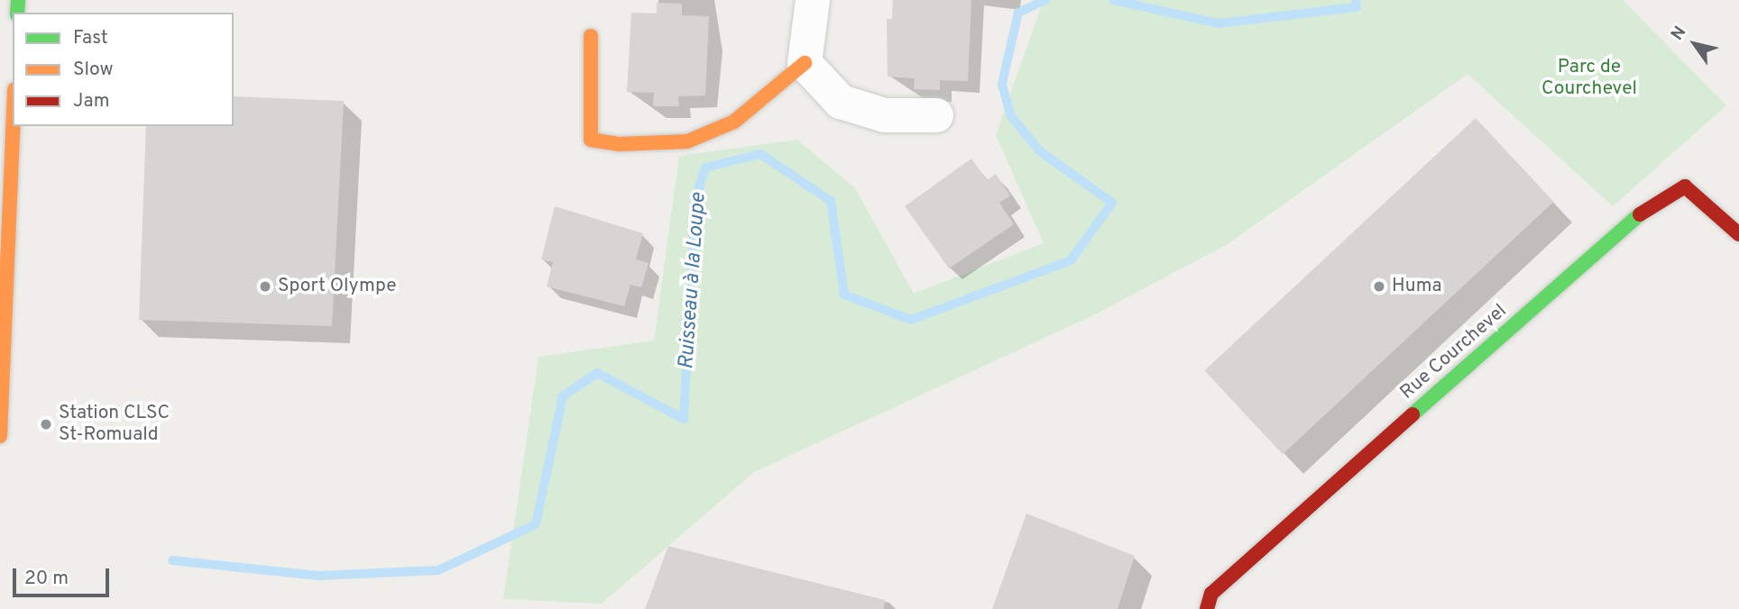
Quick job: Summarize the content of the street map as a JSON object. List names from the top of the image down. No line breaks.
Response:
{"streets":{"street":["Rue Courchevel"]},"water":["Ruisseau à la Loupe"],"parks":["Parc de Courchevel"],"places":["Sport Olympe","Huma","Station CLSC St-Romuald"],"legend":["Fast","Slow","Jam"],"scale_bar":"20 m","north":"top left"}
